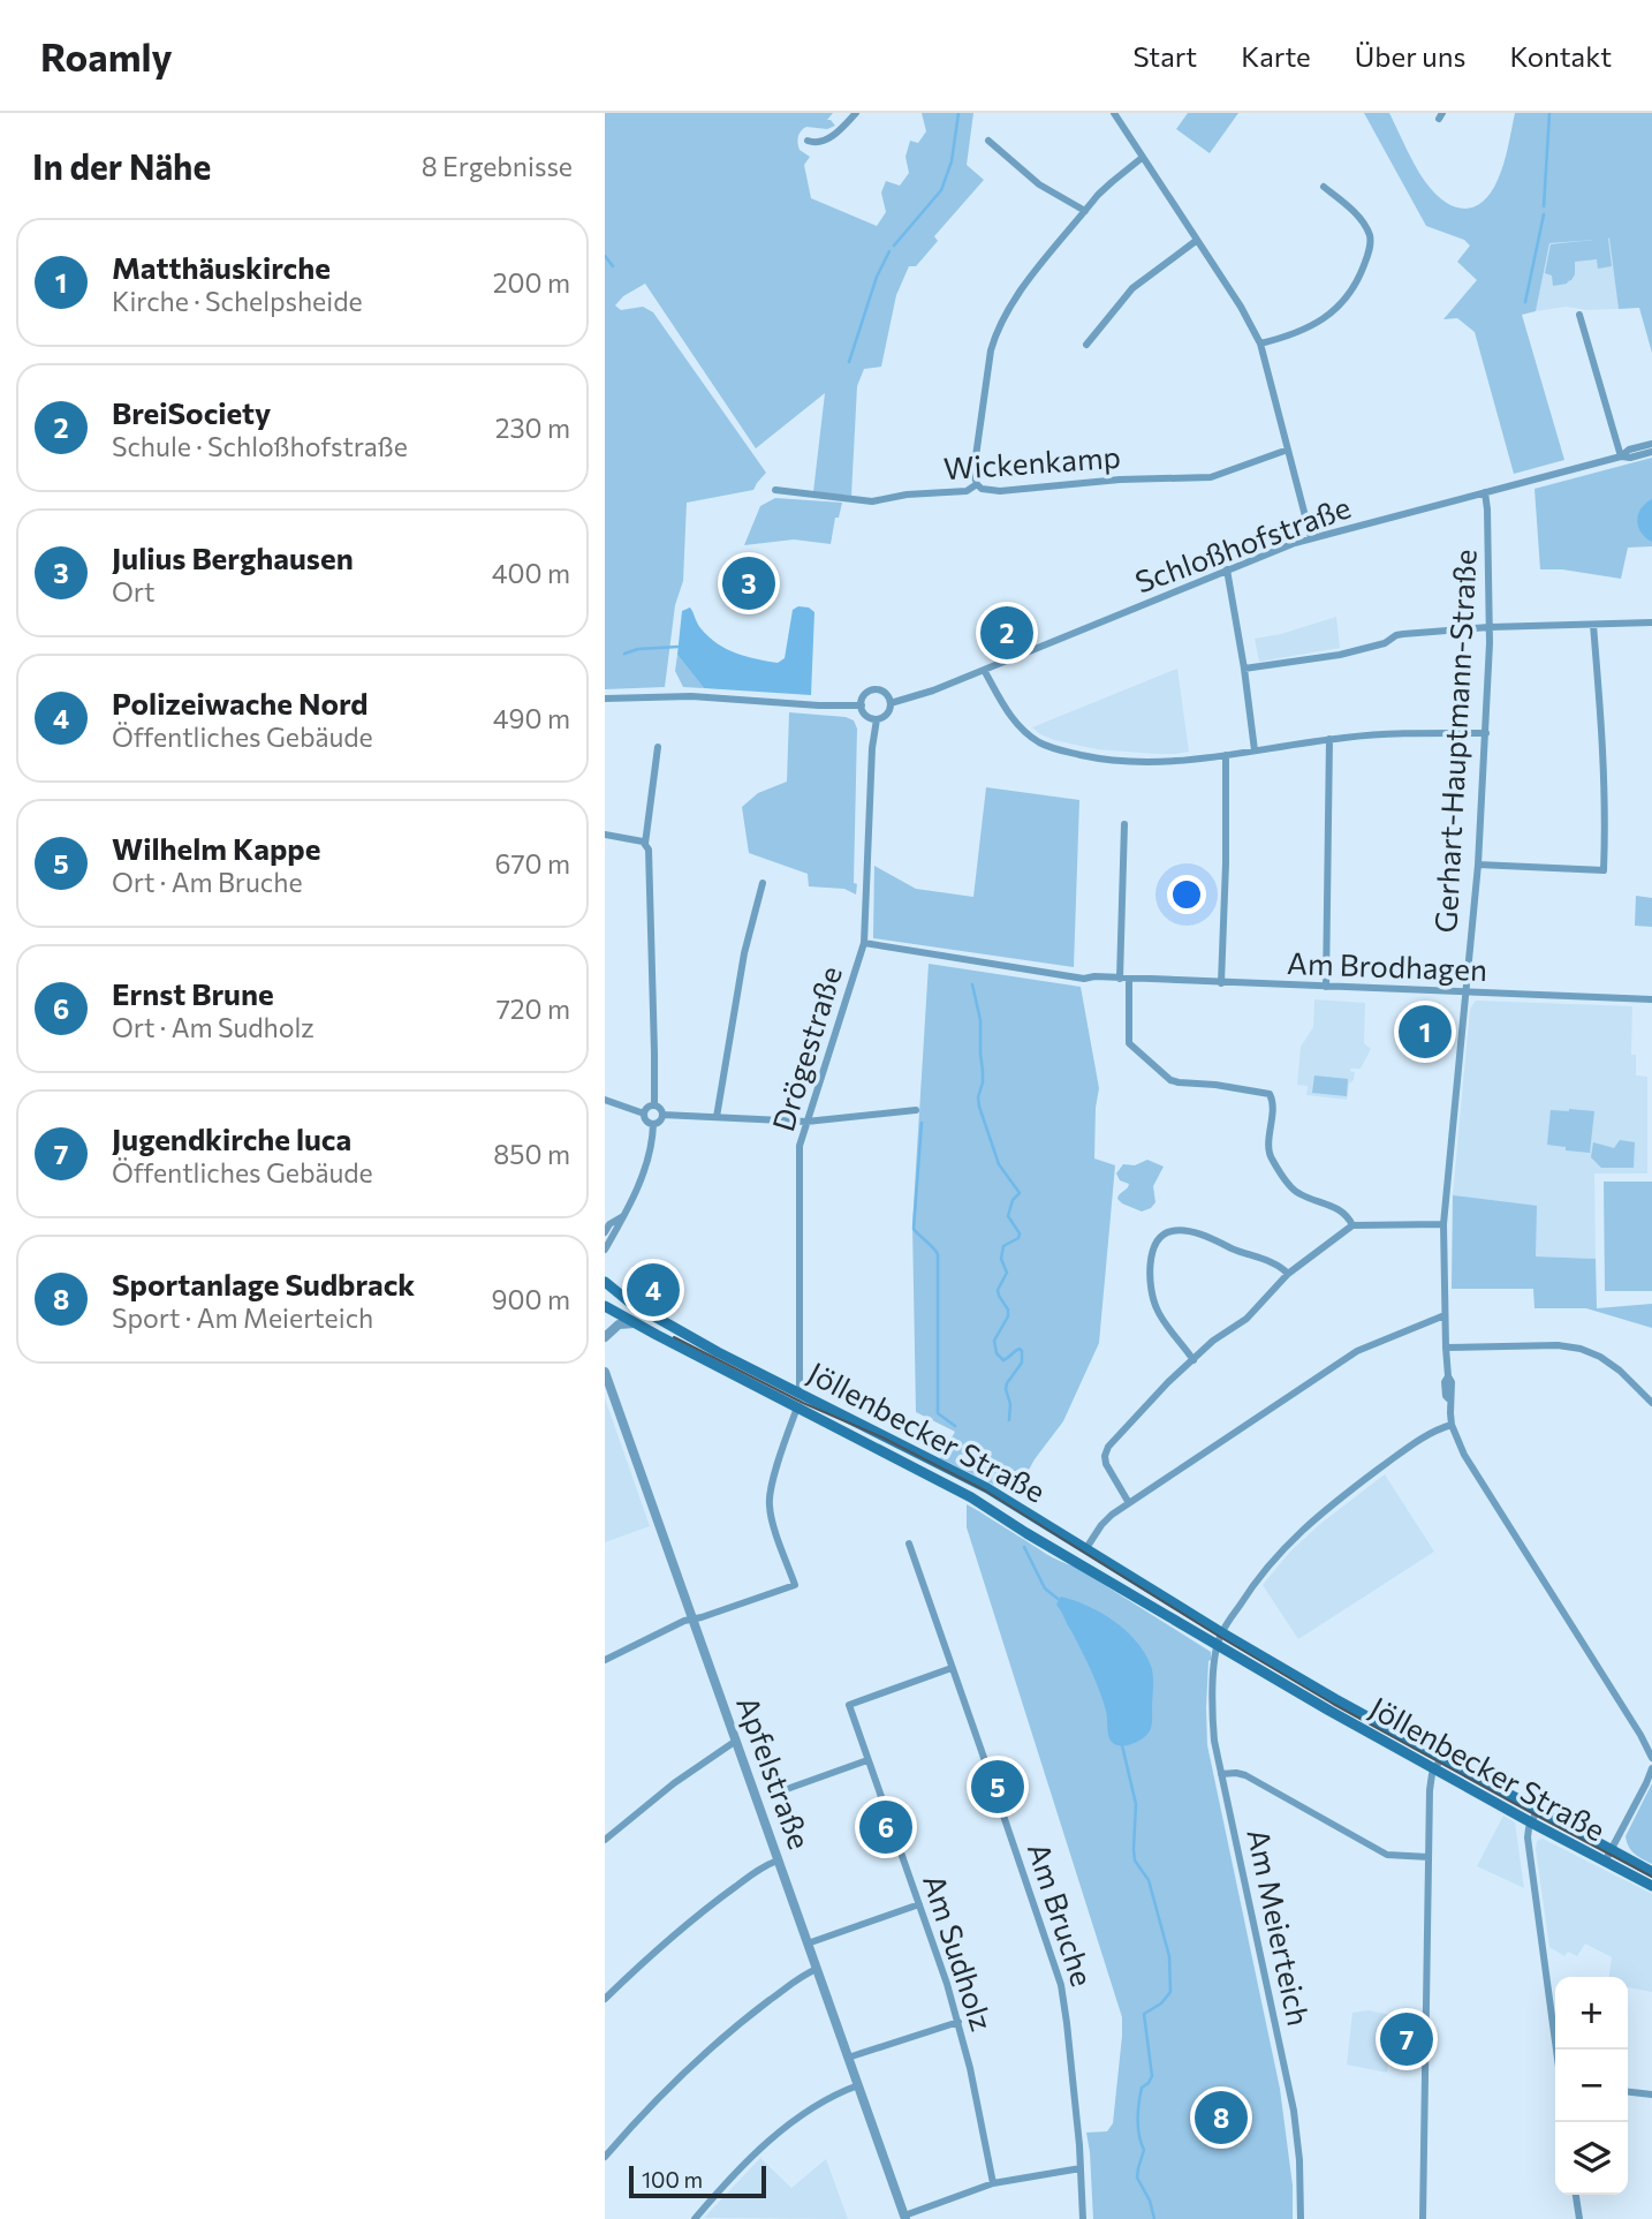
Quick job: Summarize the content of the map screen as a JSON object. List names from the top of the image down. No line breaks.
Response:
{"streets":{"main road":["Jöllenbecker Straße"],"street":["Wickenkamp","Schloßhofstraße","Gerhart-Hauptmann-Straße","Am Brodhagen","Drögestraße","Apfelstraße","Am Bruche","Am Meierteich","Am Sudholz"]},"crossings":[["Schloßhofstraße","Gerhart-Hauptmann-Straße"],["Schloßhofstraße","Drögestraße"],["Gerhart-Hauptmann-Straße","Am Brodhagen"],["Am Brodhagen","Drögestraße"],["Drögestraße","Jöllenbecker Straße"],["Jöllenbecker Straße","Apfelstraße"],["Jöllenbecker Straße","Am Meierteich"],["Apfelstraße","Am Sudholz"],["Am Bruche","Am Sudholz"]],"scale_bar":"100 m","page":{"header":"Roamly","nav":["Start","Karte","Über uns","Kontakt"],"heading":["In der Nähe","8 Ergebnisse"],"list":[{"mark":"1","name":"Matthäuskirche","note":"Kirche · Schelpsheide","value":"200 m"},{"mark":"2","name":"BreiSociety","note":"Schule · Schloßhofstraße","value":"230 m"},{"mark":"3","name":"Julius Berghausen","note":"Ort","value":"400 m"},{"mark":"4","name":"Polizeiwache Nord","note":"Öffentliches Gebäude","value":"490 m"},{"mark":"5","name":"Wilhelm Kappe","note":"Ort · Am Bruche","value":"670 m"},{"mark":"6","name":"Ernst Brune","note":"Ort · Am Sudholz","value":"720 m"},{"mark":"7","name":"Jugendkirche luca","note":"Öffentliches Gebäude","value":"850 m"},{"mark":"8","name":"Sportanlage Sudbrack","note":"Sport · Am Meierteich","value":"900 m"}],"pins":["3","2","1","4","5","6","7","8"],"map_buttons":["+","−"],"scale":"100 m"}}
